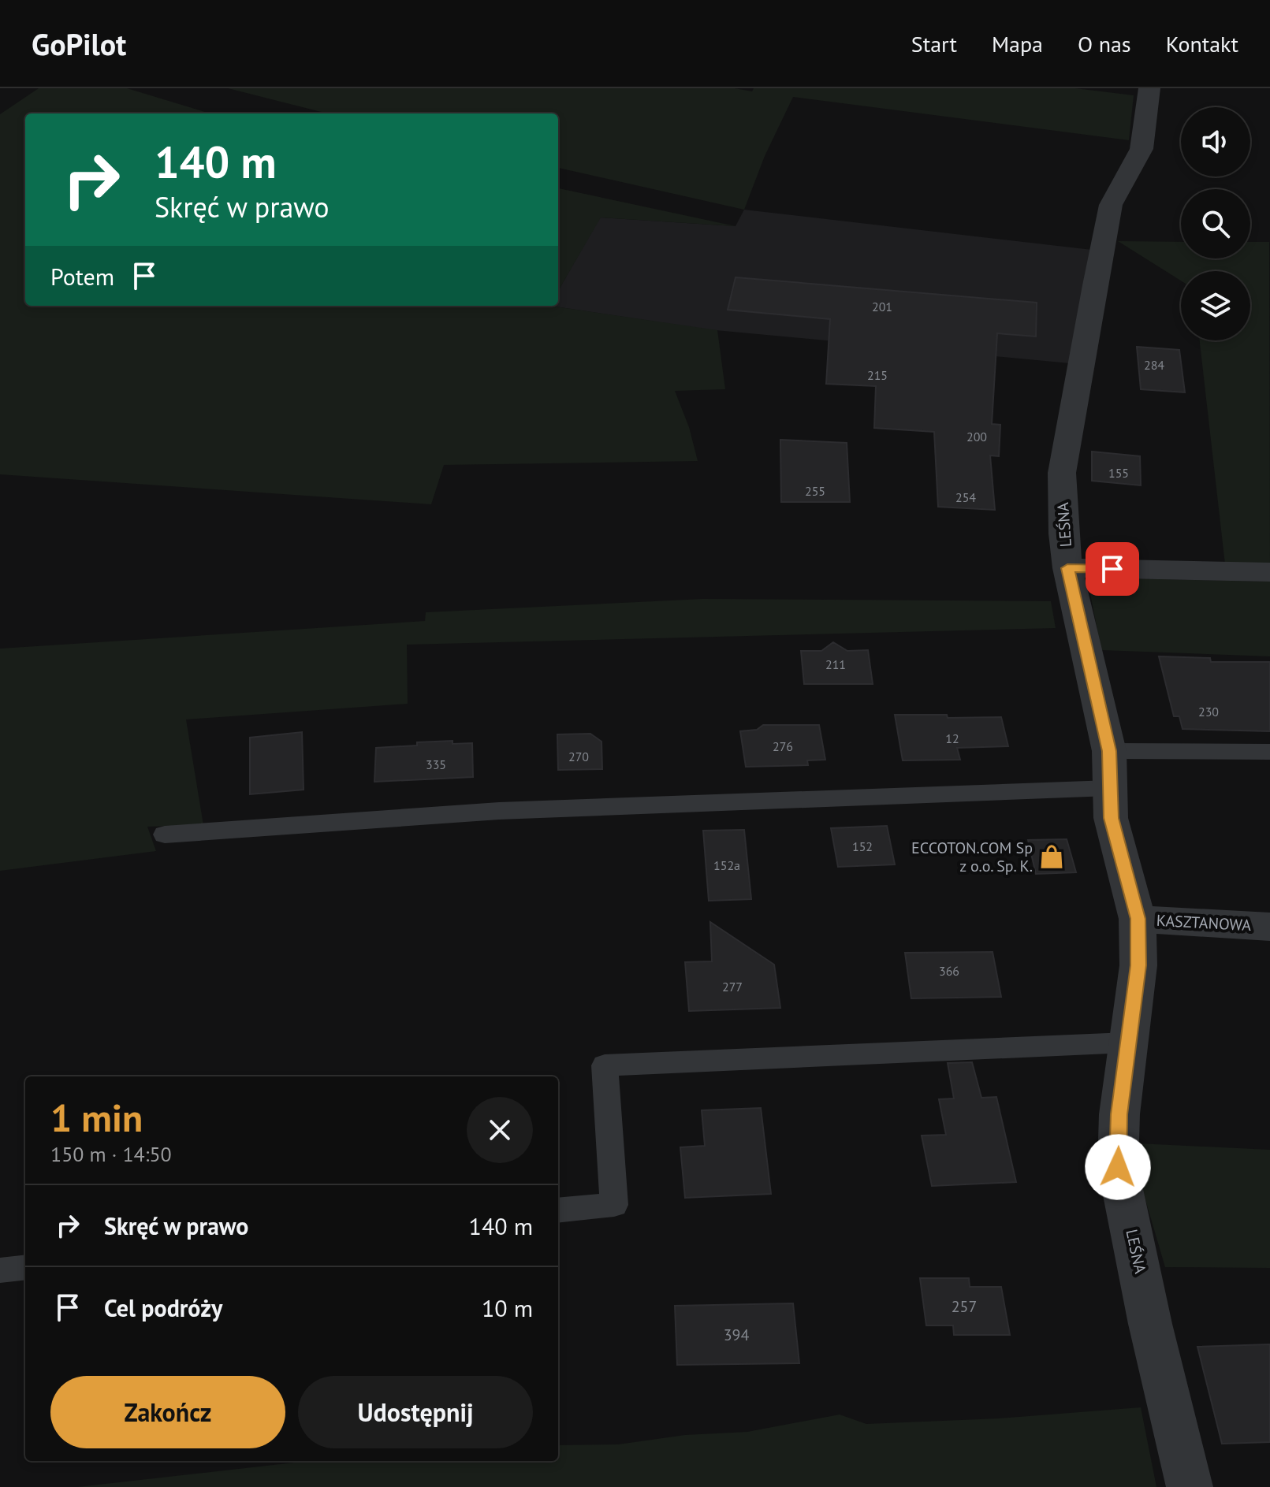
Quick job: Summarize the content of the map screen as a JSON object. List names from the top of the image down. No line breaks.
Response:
{"streets":{"street":["LEŚNA","KASZTANOWA"]},"crossings":[["LEŚNA","KASZTANOWA"]],"places":{"shop":["ECCOTON.COM Sp z o.o. Sp. K."]},"house_numbers":["201","284","215","200","155","255","254","211","230","12","276","270","335","152","152a","366","277","257","394"],"page":{"header":"GoPilot","nav":["Start","Mapa","O nas","Kontakt"],"turn":["140 m","Skręć w prawo"],"then":"Potem","heading":["1 min","150 m · 14:50"],"list":[{"name":"Skręć w prawo","value":"140 m"},{"name":"Cel podróży","value":"10 m"}],"buttons":["Zakończ","Udostępnij"]}}
